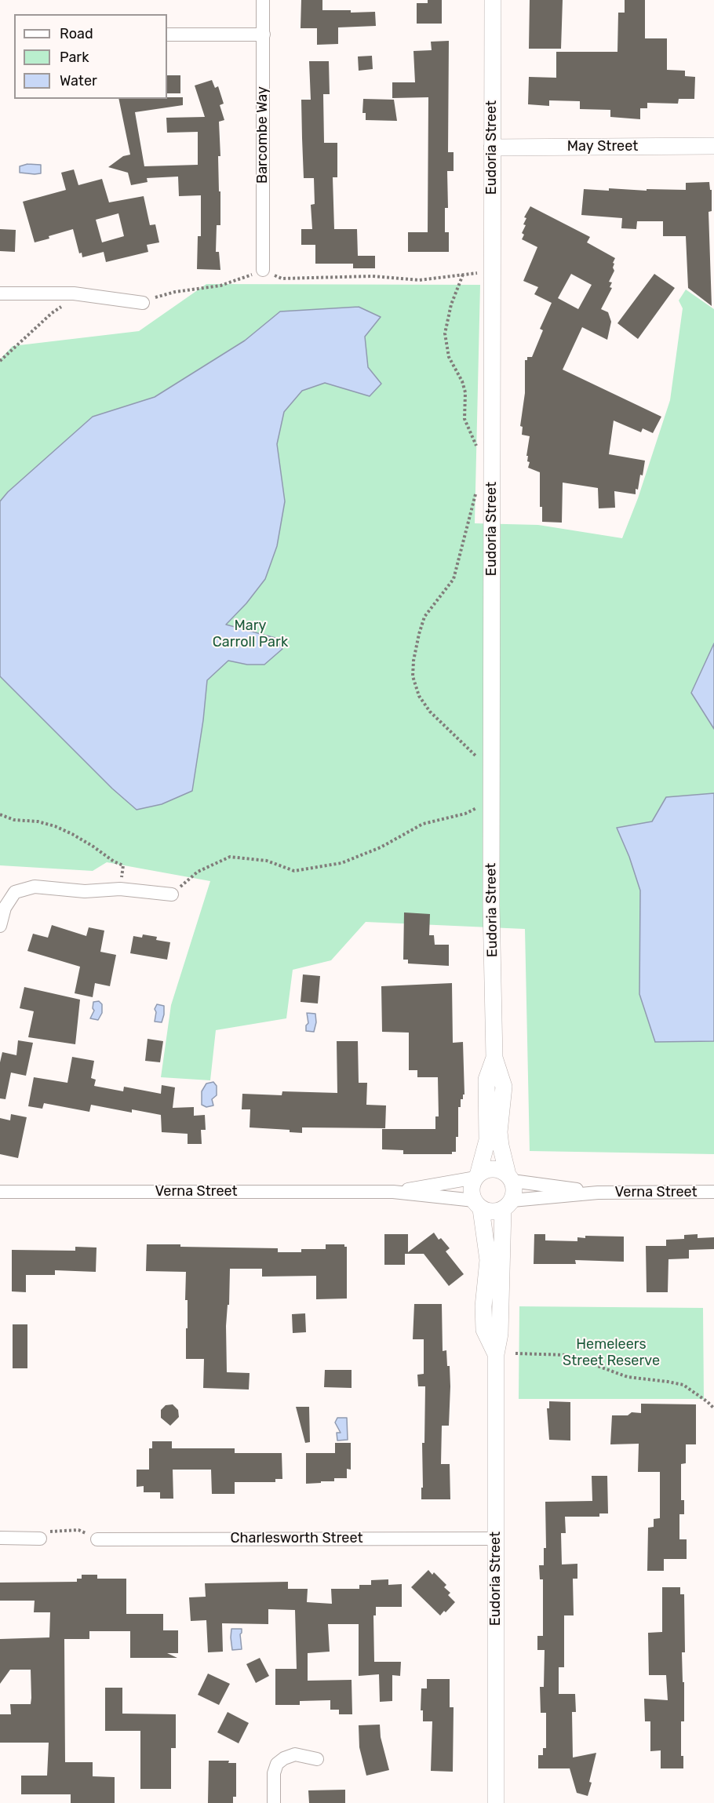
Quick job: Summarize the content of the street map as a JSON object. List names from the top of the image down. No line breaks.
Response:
{"streets":{"street":["Barcombe Way","May Street","Eudoria Street","Verna Street","Charlesworth Street"]},"crossings":[["May Street","Eudoria Street"],["Eudoria Street","Verna Street"],["Eudoria Street","Charlesworth Street"]],"parks":["Mary Carroll Park","Hemeleers Street Reserve"],"legend":["Road","Park","Water"]}
